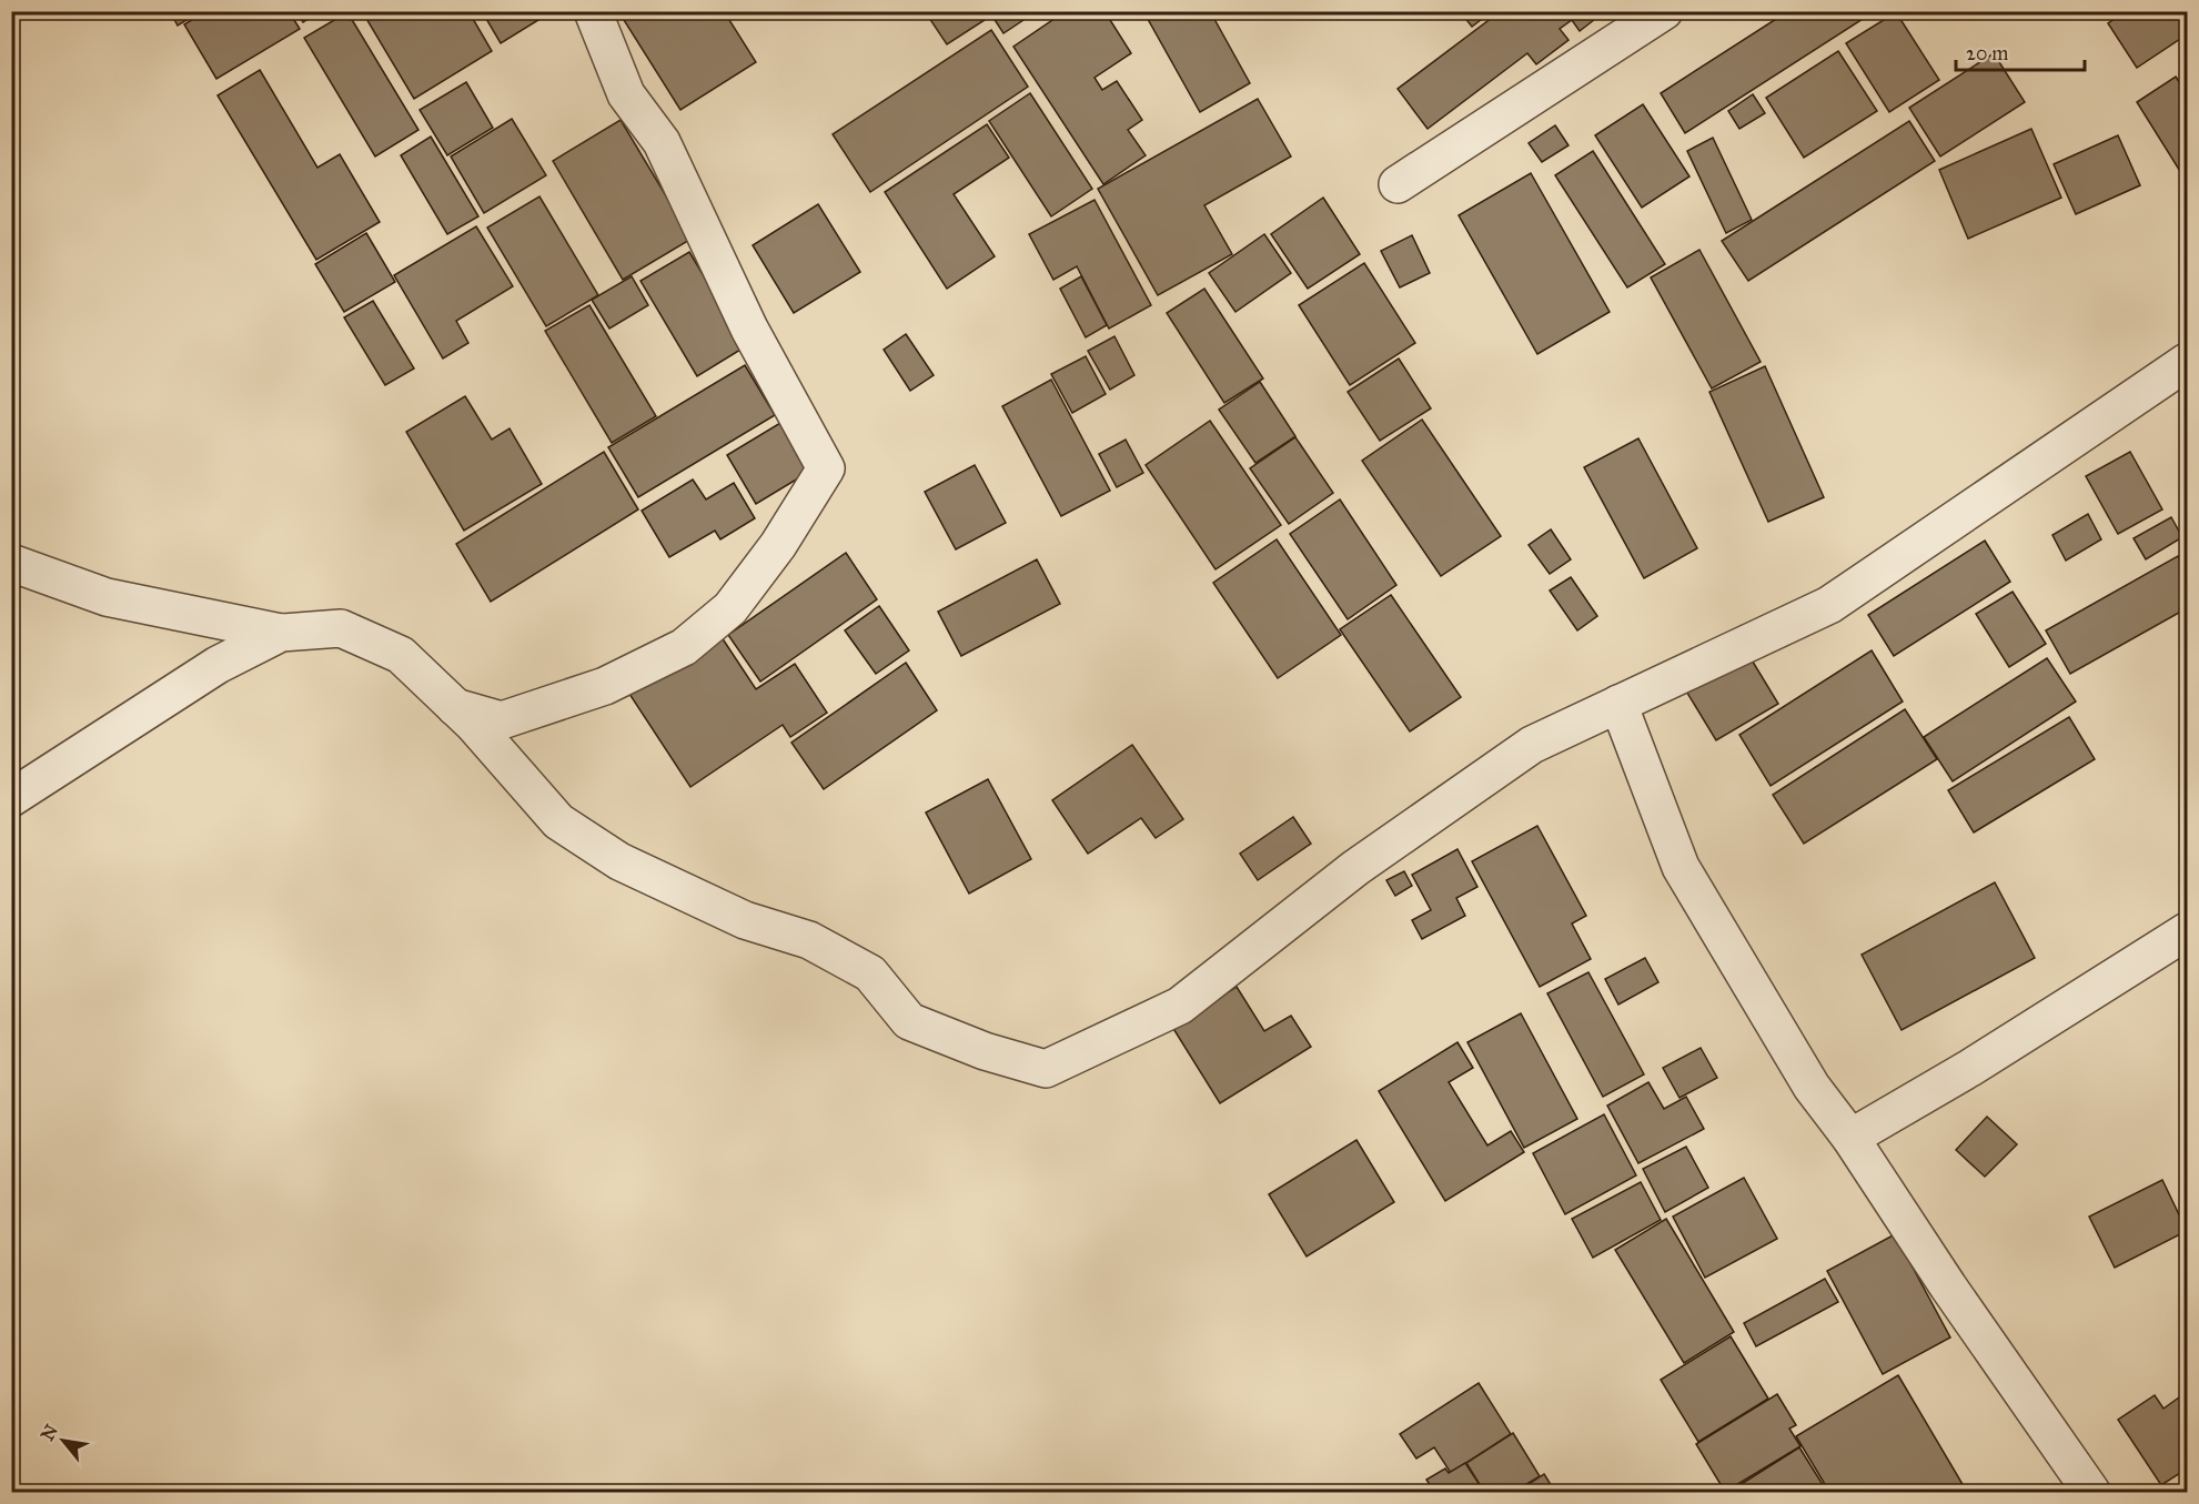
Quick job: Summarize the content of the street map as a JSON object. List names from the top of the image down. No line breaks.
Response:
{"scale_bar":"20 m","north":"top left"}
